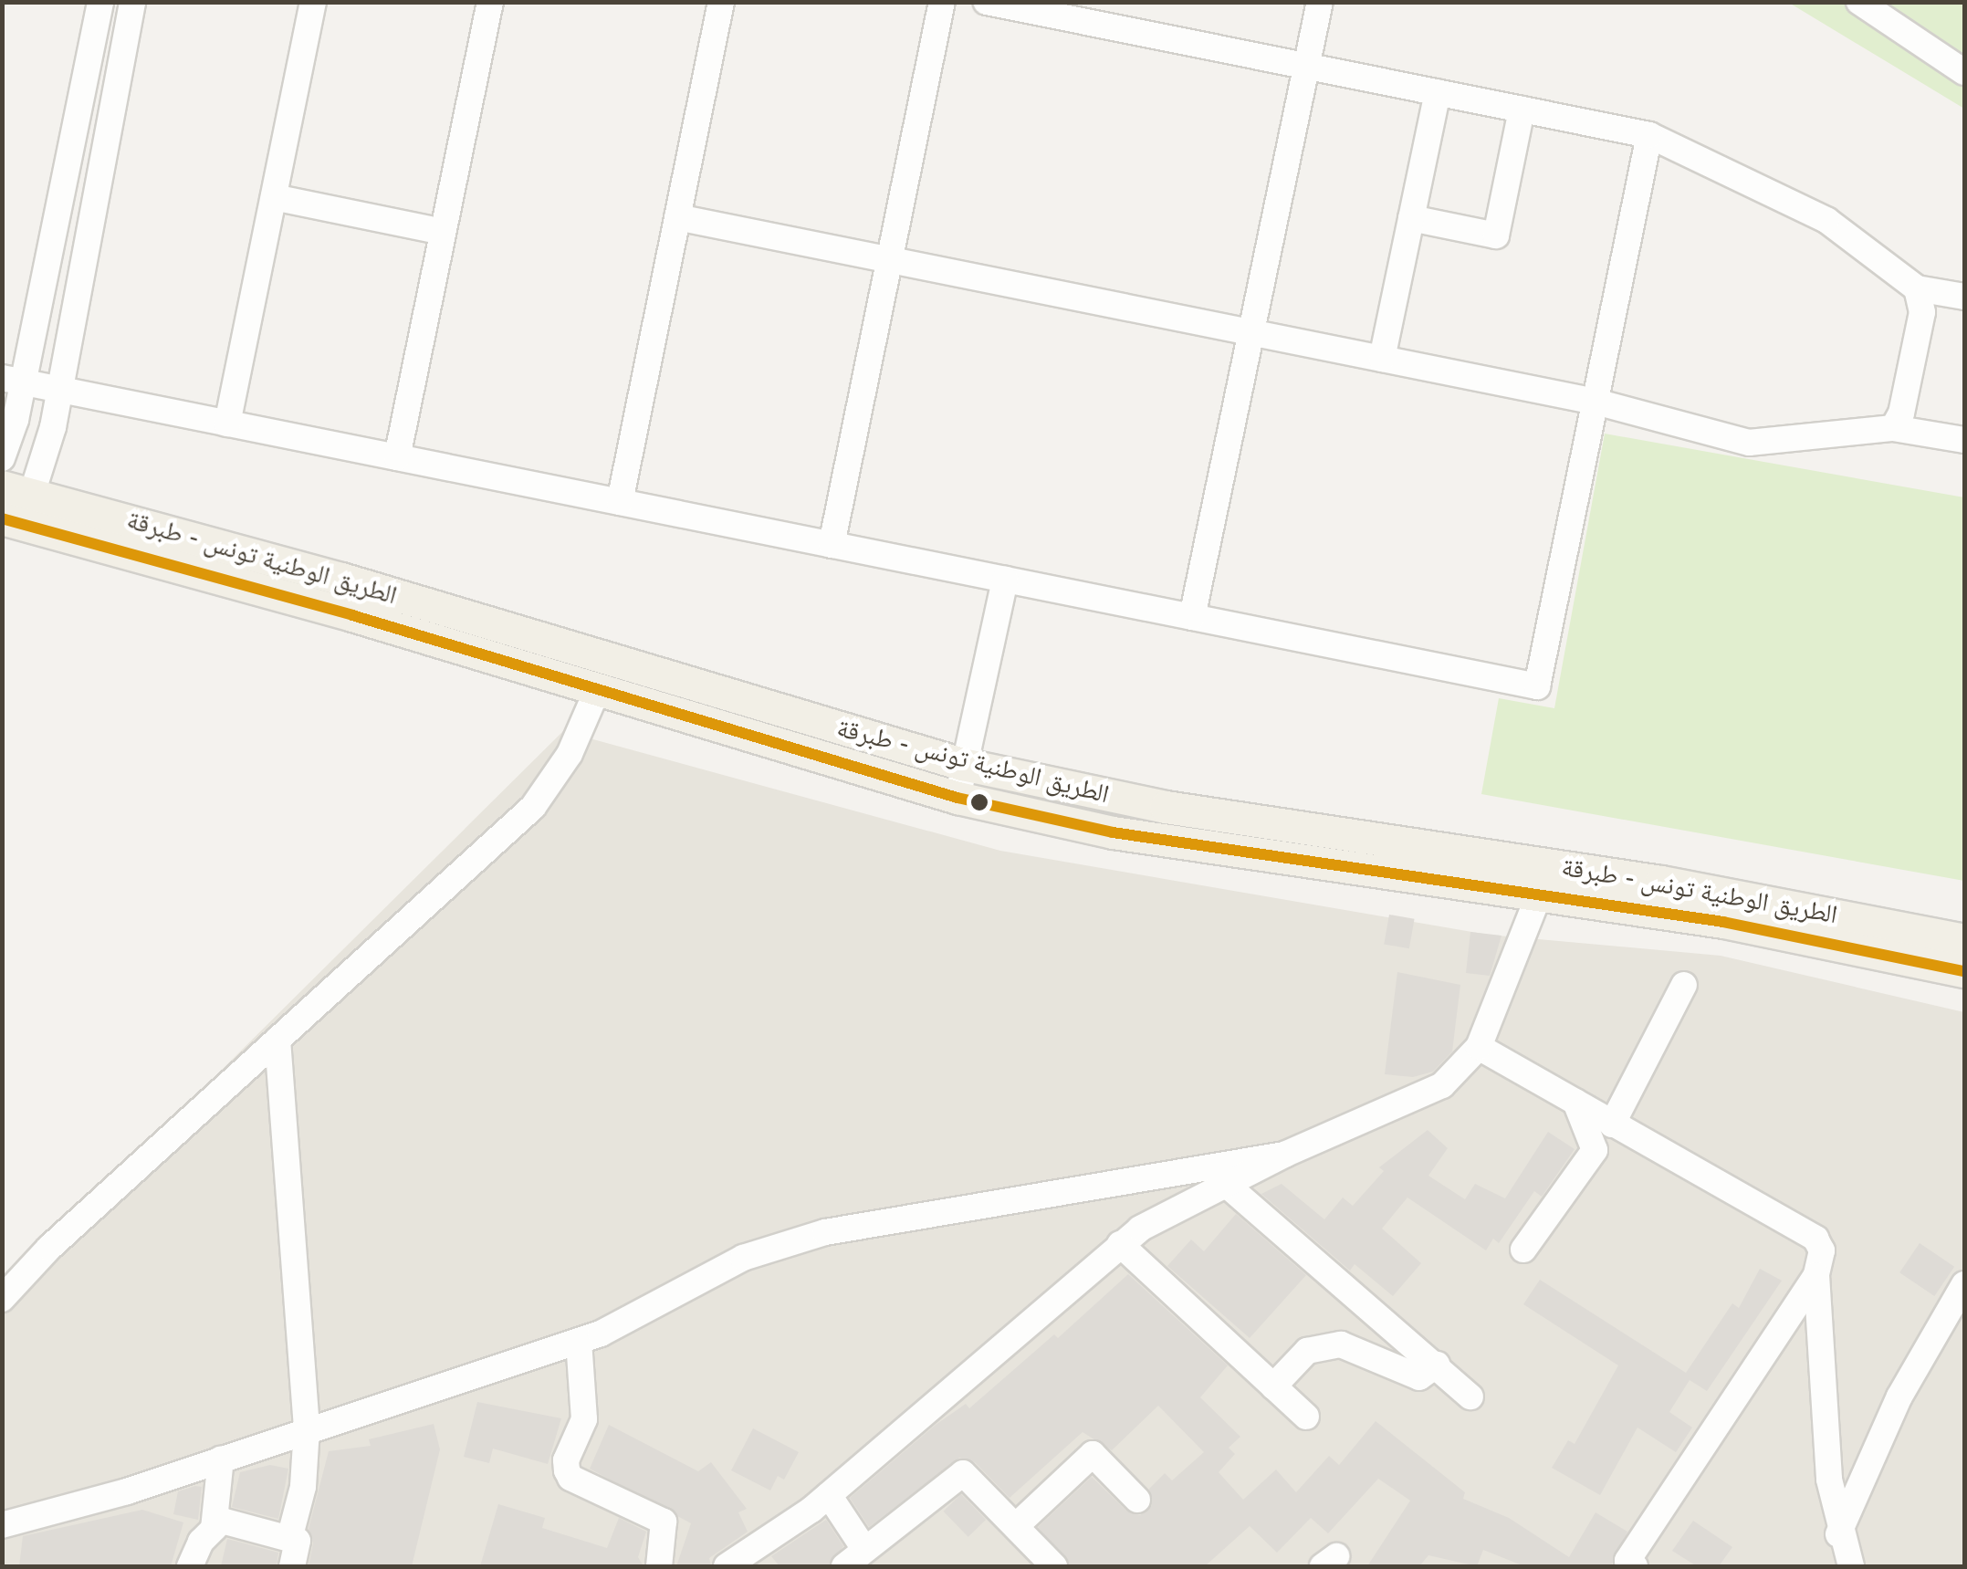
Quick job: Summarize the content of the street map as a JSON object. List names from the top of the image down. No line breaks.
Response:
{"streets":{"main road":["الطريق الوطنية تونس - طبرقة"]}}
